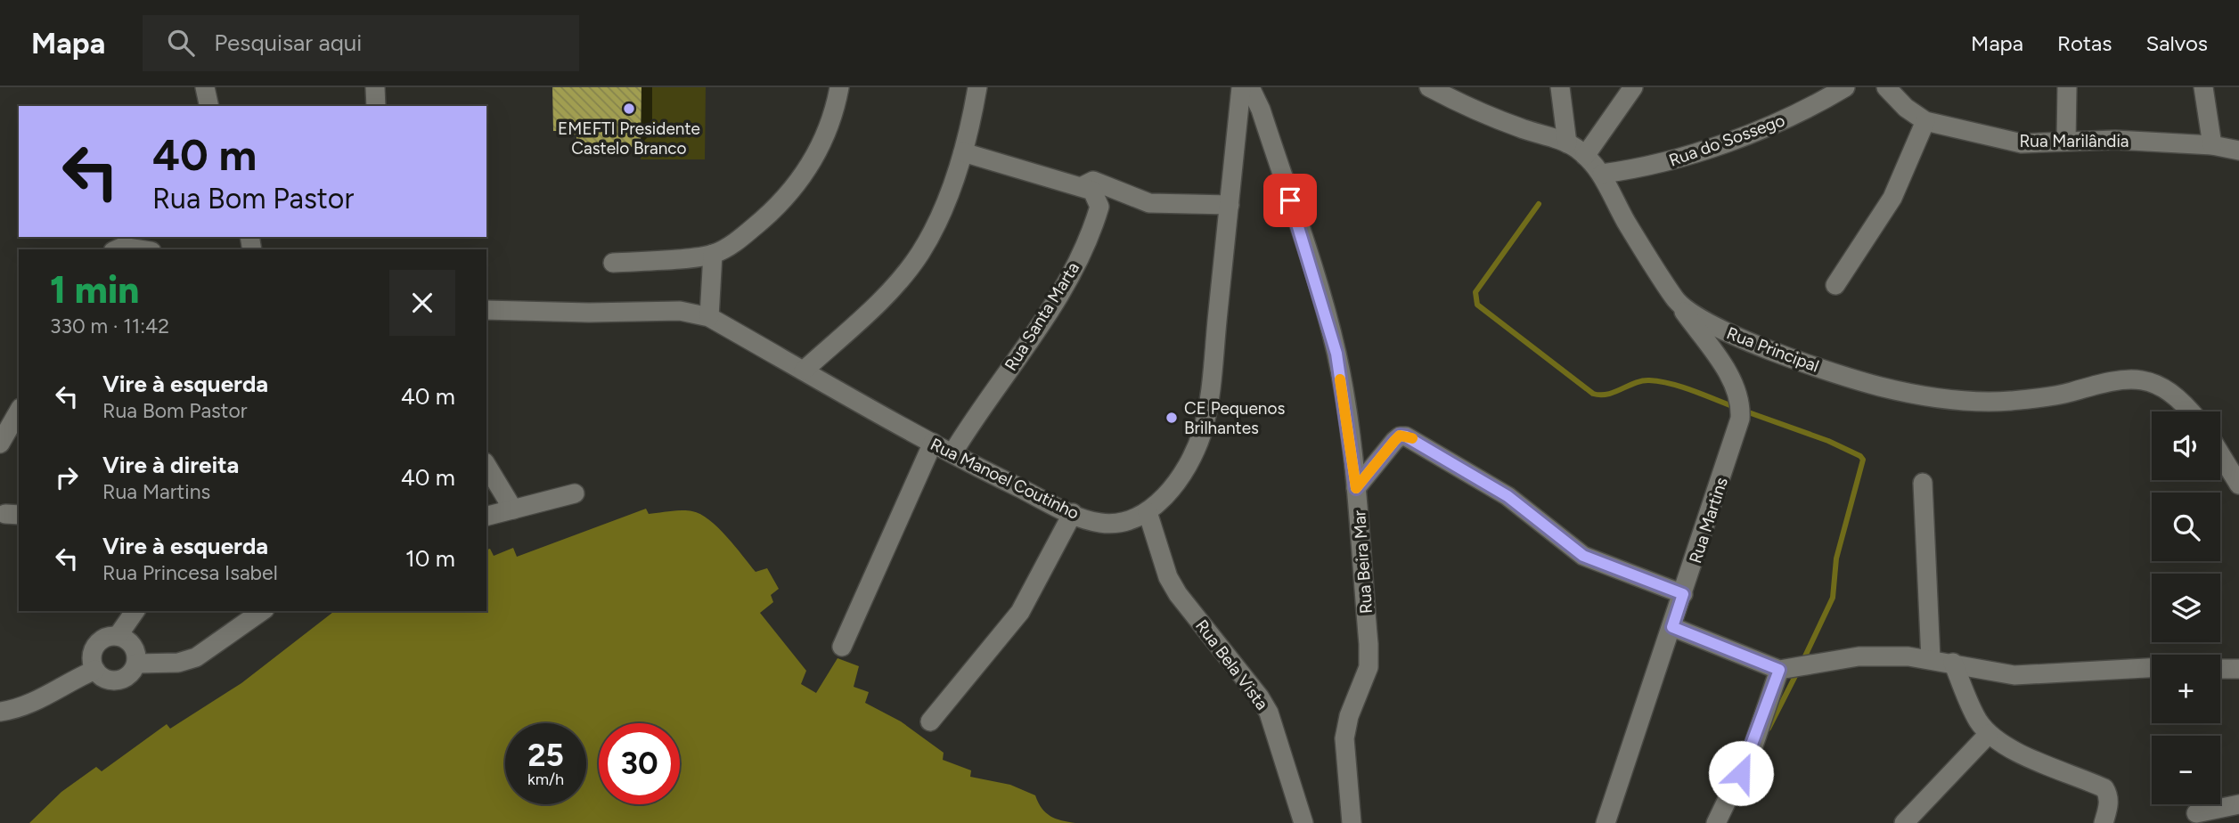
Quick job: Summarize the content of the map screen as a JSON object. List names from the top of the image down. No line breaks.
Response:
{"streets":{"street":["Rua do Sossego","Rua Marilândia","Rua Santa Marta","Rua Principal","Rua Manoel Coutinho","Rua Martins","Rua Beira Mar","Rua Bela Vista"]},"crossings":[["Rua do Sossego","Rua Principal"],["Rua Santa Marta","Rua Manoel Coutinho"],["Rua Principal","Rua Martins"],["Rua Manoel Coutinho","Rua Bela Vista"]],"places":["EMEFTI Presidente Castelo Branco","CE Pequenos Brilhantes"],"page":{"header":"Mapa","search":"Pesquisar aqui","nav":["Mapa","Rotas","Salvos"],"turn":["40 m","Rua Bom Pastor"],"heading":["1 min","330 m · 11:42"],"list":[{"name":"Vire à esquerda","note":"Rua Bom Pastor","value":"40 m"},{"name":"Vire à direita","note":"Rua Martins","value":"40 m"},{"name":"Vire à esquerda","note":"Rua Princesa Isabel","value":"10 m"}],"map_buttons":["+","−"],"speed":"25 km/h","limit":"30"}}
